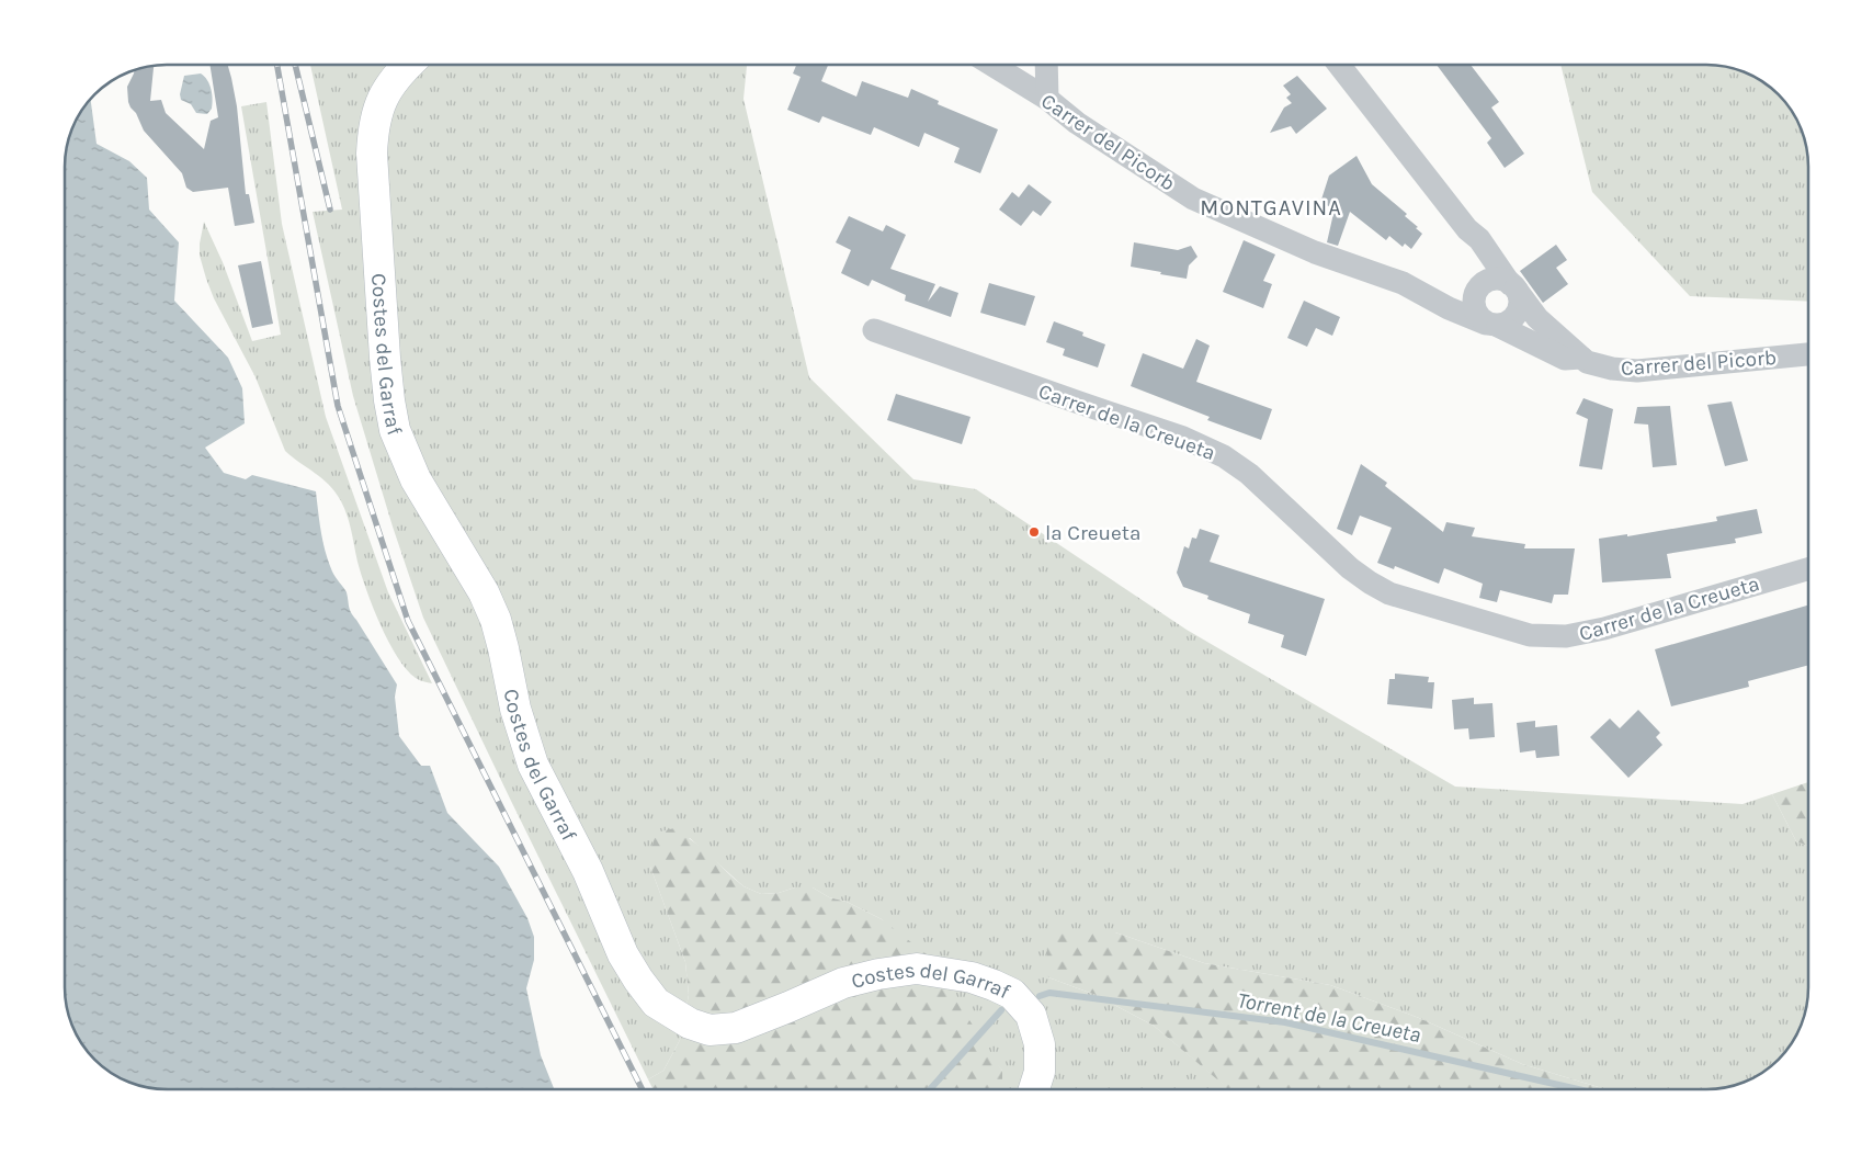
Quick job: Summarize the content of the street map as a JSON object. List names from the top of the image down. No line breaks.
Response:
{"streets":{"main road":["Costes del Garraf"],"street":["Carrer del Picorb","Carrer de la Creueta"]},"districts":["MONTGAVINA"],"water":["Torrent de la Creueta"],"places":["la Creueta"]}
